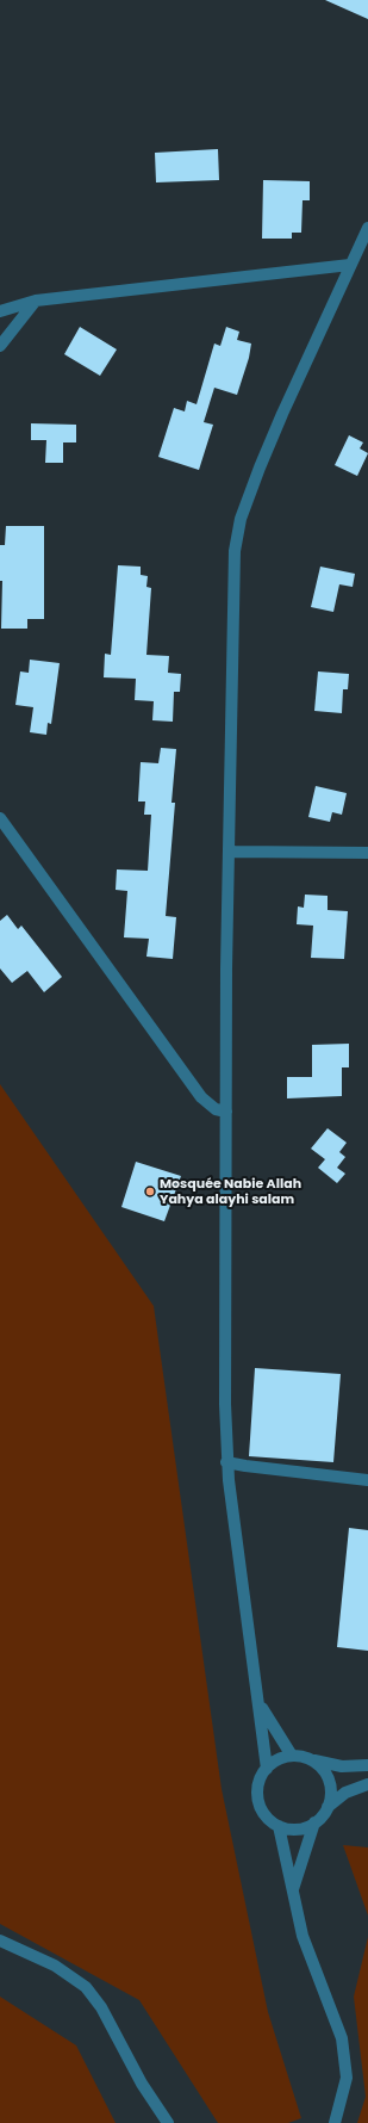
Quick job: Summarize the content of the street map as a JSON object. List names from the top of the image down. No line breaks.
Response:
{"places":["Mosquée Nabie Allah Yahya alayhi salam"]}
